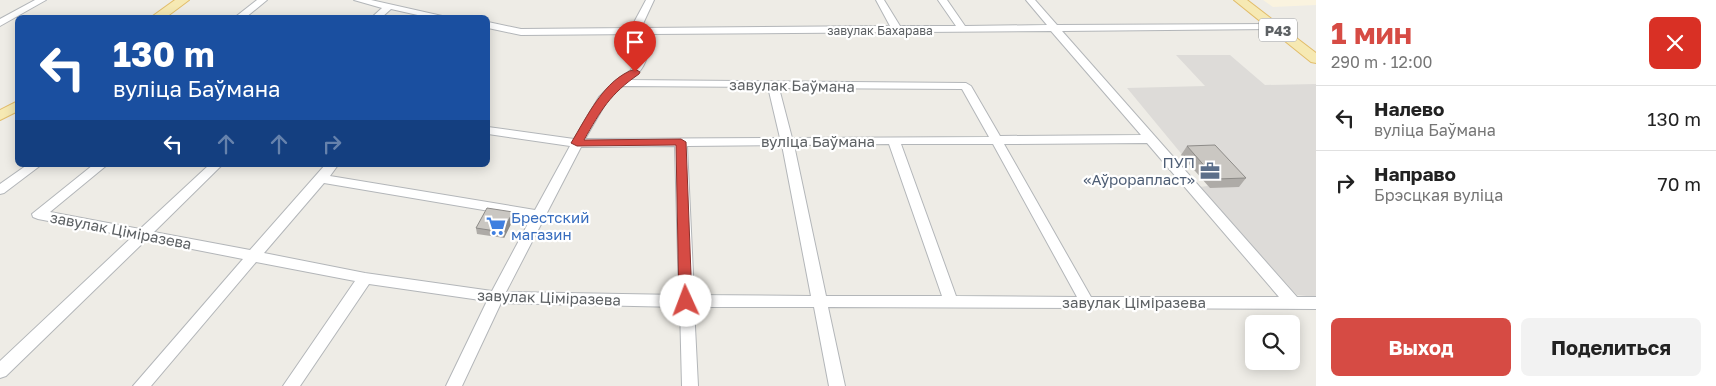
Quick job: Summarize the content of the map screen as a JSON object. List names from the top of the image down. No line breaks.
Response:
{"streets":{"main road":["Р43"],"street":["завулак Бахарава","завулак Баўмана","вуліца Баўмана","завулак Ціміразева"]},"crossings":[["завулак Бахарава","Р43"],["завулак Баўмана","вуліца Баўмана"]],"places":{"office":["ПУП «Аўрорапласт»"],"supermarket":["Брестский магазин"]},"page":{"heading":["1 мин","290 m · 12:00"],"turn":["130 m","вуліца Баўмана"],"list":[{"name":"Налево","note":"вуліца Баўмана","value":"130 m"},{"name":"Направо","note":"Брэсцкая вуліца","value":"70 m"}],"buttons":["Выход","Поделиться"]}}
